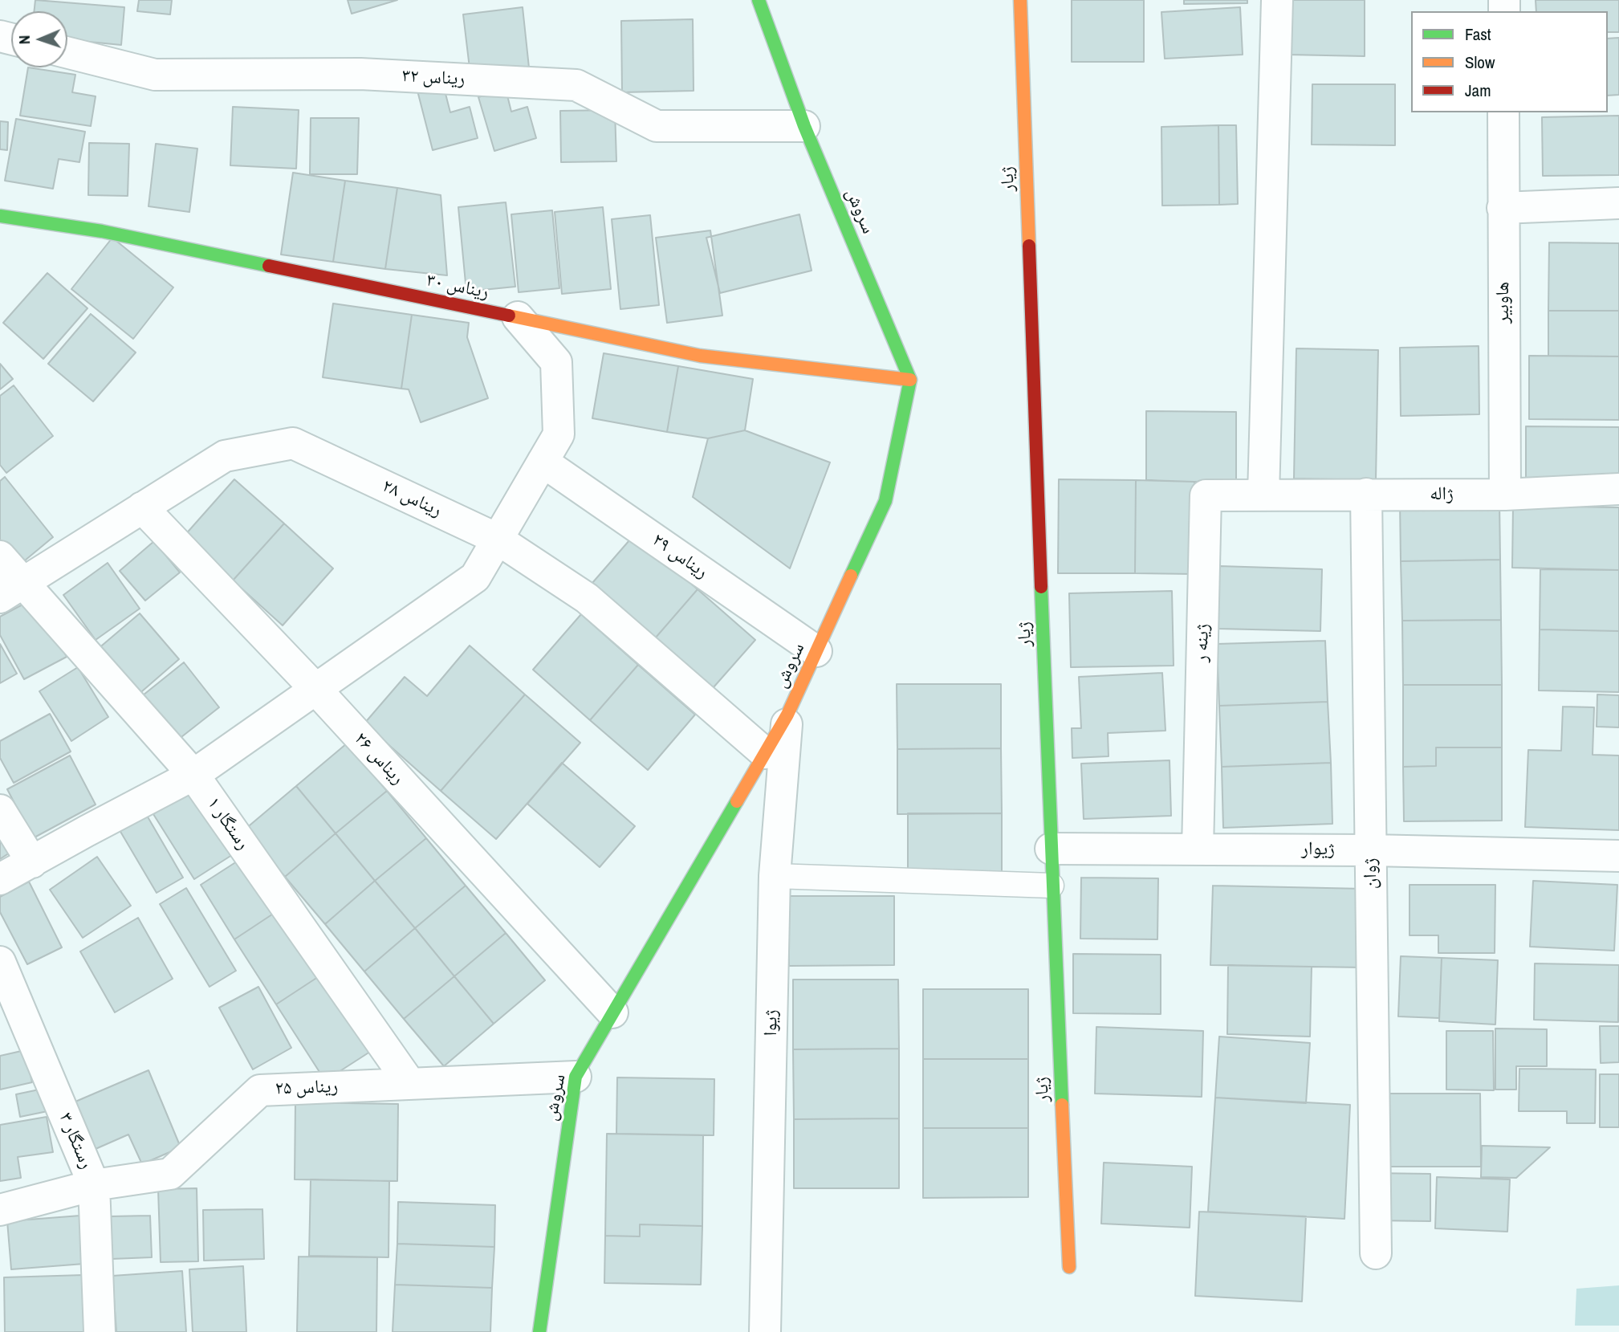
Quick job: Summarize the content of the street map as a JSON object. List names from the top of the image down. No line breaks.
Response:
{"streets":{"street":["ریناس ۳۲","ژیار","سروش","ریناس ۳۰","هاوبیر","ژاله","ریناس ۲۸","ریناس ۲۹","ژینه ر","ریناس ۲۶","رستگار ۱","ژیوار","ژوان","ژیوا","ریناس ۲۵","رستگار ۳"]},"crossings":[["ریناس ۳۲","سروش"],["ژیار","ژیوار"],["سروش","ریناس ۳۰"],["سروش","ریناس ۲۸"],["سروش","ریناس ۲۹"],["سروش","ریناس ۲۶"],["سروش","ژیوا"],["سروش","ریناس ۲۵"],["هاوبیر","ژاله"],["ژاله","ژینه ر"],["ژاله","ژوان"],["ریناس ۲۸","ریناس ۲۶"],["ریناس ۲۸","رستگار ۱"],["ژینه ر","ژیوار"],["رستگار ۱","ریناس ۲۵"],["ژیوار","ژوان"],["ریناس ۲۵","رستگار ۳"]],"legend":["Fast","Slow","Jam"],"north":"left"}
